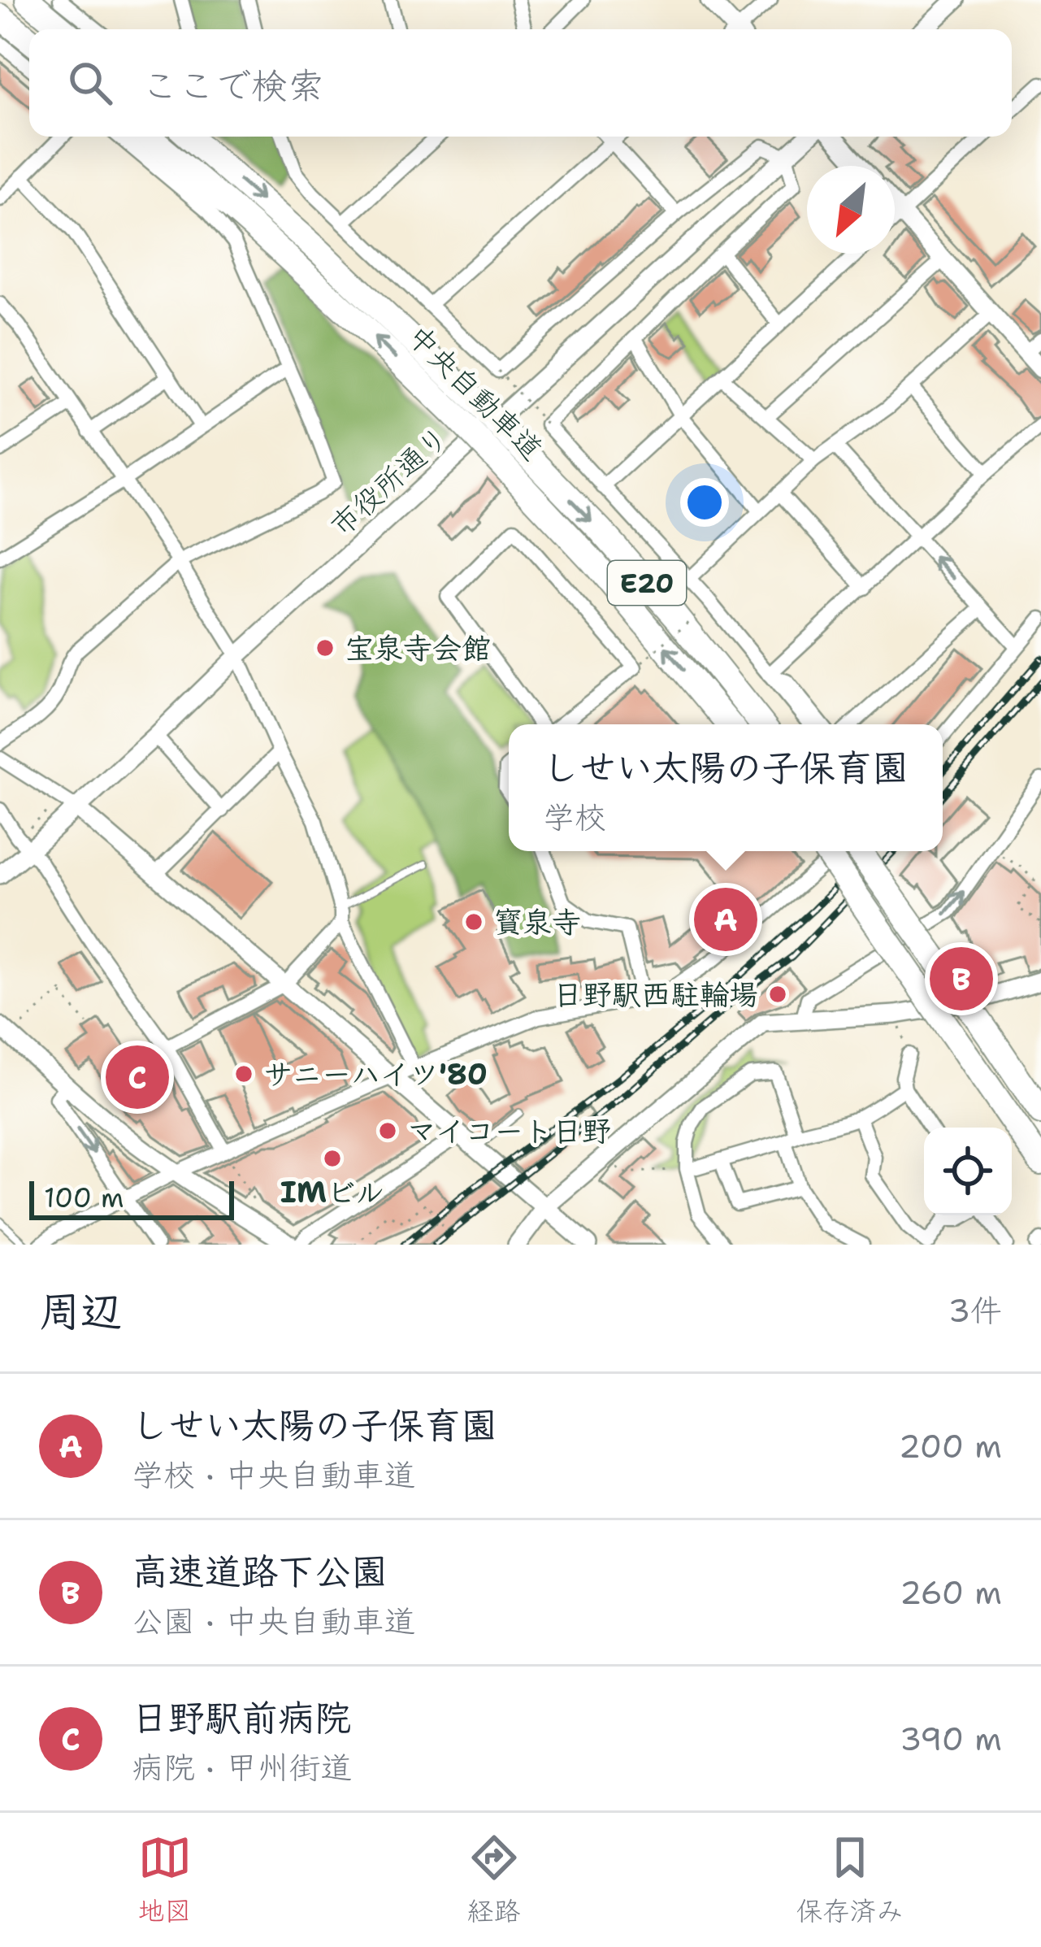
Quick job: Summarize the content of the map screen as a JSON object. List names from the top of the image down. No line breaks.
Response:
{"streets":{"highway":["中央自動車道","E20"],"street":["市役所通り"]},"places":["宝泉寺会館","寳泉寺","日野駅西駐輪場","サニーハイツ'80","マイコート日野","IMビル"],"scale_bar":"100 m","north":"bottom left","page":{"search":"ここで検索","popup":["しせい太陽の子保育園","学校"],"pins":["A","B","C"],"scale":"100 m","heading":["周辺","3件"],"list":[{"mark":"A","name":"しせい太陽の子保育園","note":"学校 · 中央自動車道","value":"200 m"},{"mark":"B","name":"高速道路下公園","note":"公園 · 中央自動車道","value":"260 m"},{"mark":"C","name":"日野駅前病院","note":"病院 · 甲州街道","value":"390 m"}],"nav":["地図","経路","保存済み"]}}
